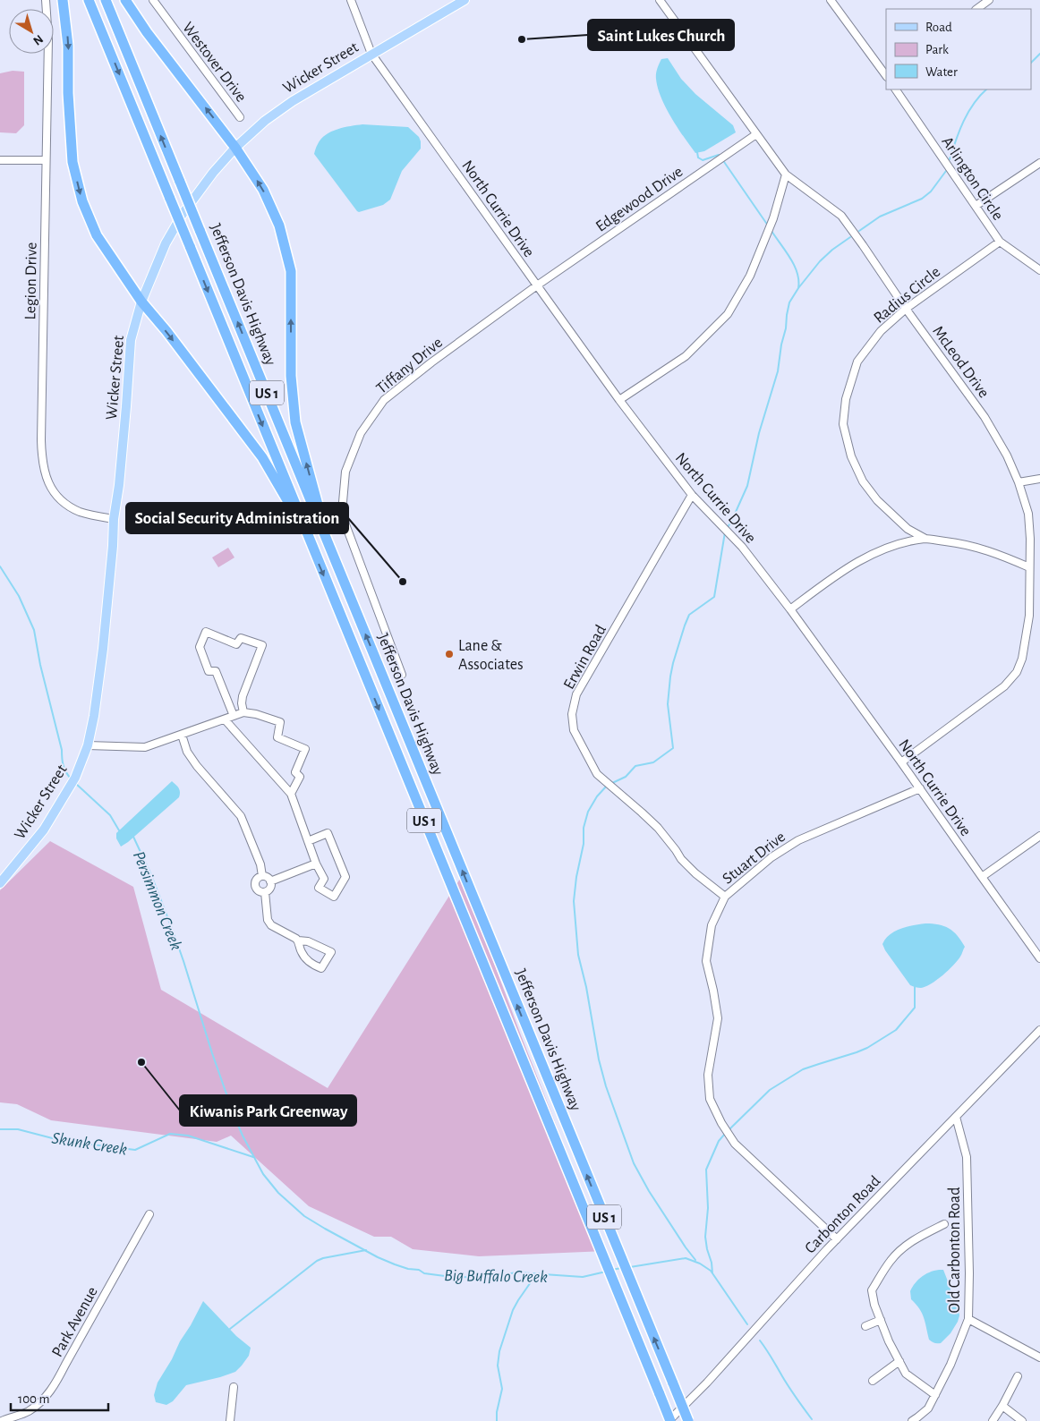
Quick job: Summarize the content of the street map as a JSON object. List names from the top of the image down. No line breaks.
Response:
{"streets":{"highway":["Jefferson Davis Highway","US 1"],"main road":["Wicker Street"],"street":["Westover Drive","Arlington Circle","Edgewood Drive","North Currie Drive","Legion Drive","Radius Circle","McLeod Drive","Tiffany Drive","Erwin Road","Stuart Drive","Carbonton Road","Old Carbonton Road","Park Avenue"]},"crossings":[["Wicker Street","North Currie Drive"],["Wicker Street","Legion Drive"],["Arlington Circle","Radius Circle"],["Edgewood Drive","North Currie Drive"],["Edgewood Drive","McLeod Drive"],["Edgewood Drive","Tiffany Drive"],["North Currie Drive","McLeod Drive"],["North Currie Drive","Tiffany Drive"],["North Currie Drive","Erwin Road"],["North Currie Drive","Stuart Drive"],["Jefferson Davis Highway","Carbonton Road"],["Radius Circle","McLeod Drive"],["Erwin Road","Stuart Drive"],["Stuart Drive","Carbonton Road"],["Carbonton Road","Old Carbonton Road"]],"water":["Persimmon Creek","Skunk Creek","Big Buffalo Creek"],"places":["Saint Lukes Church","Social Security Administration","Lane & Associates","Kiwanis Park Greenway"],"legend":["Road","Park","Water"],"scale_bar":"100 m","north":"bottom right"}
